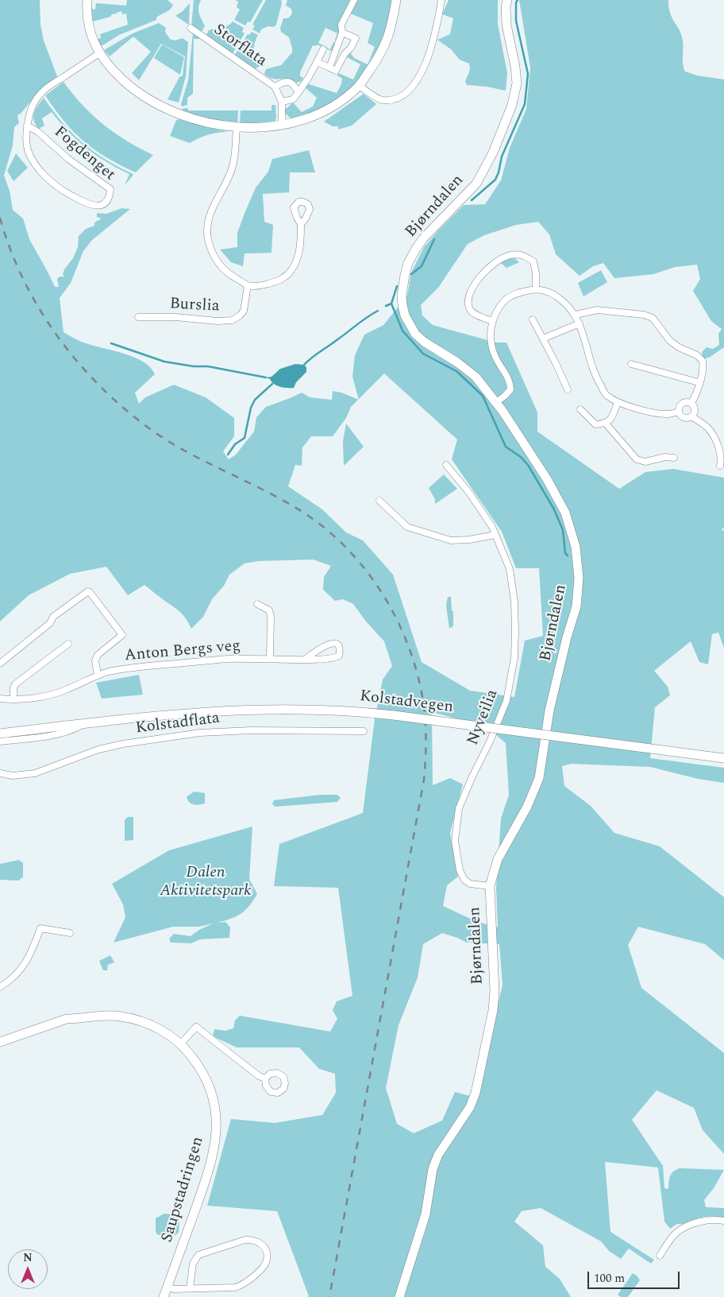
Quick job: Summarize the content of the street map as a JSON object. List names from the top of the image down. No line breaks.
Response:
{"streets":{"main road":["Bjørndalen","Kolstadvegen","Saupstadringen"],"street":["Storflata","Fogdenget","Burslia","Anton Bergs veg","Nyveilia","Kolstadflata"]},"crossings":[["Bjørndalen","Nyveilia"]],"parks":["Dalen Aktivitetspark"],"scale_bar":"100 m","north":"top"}
